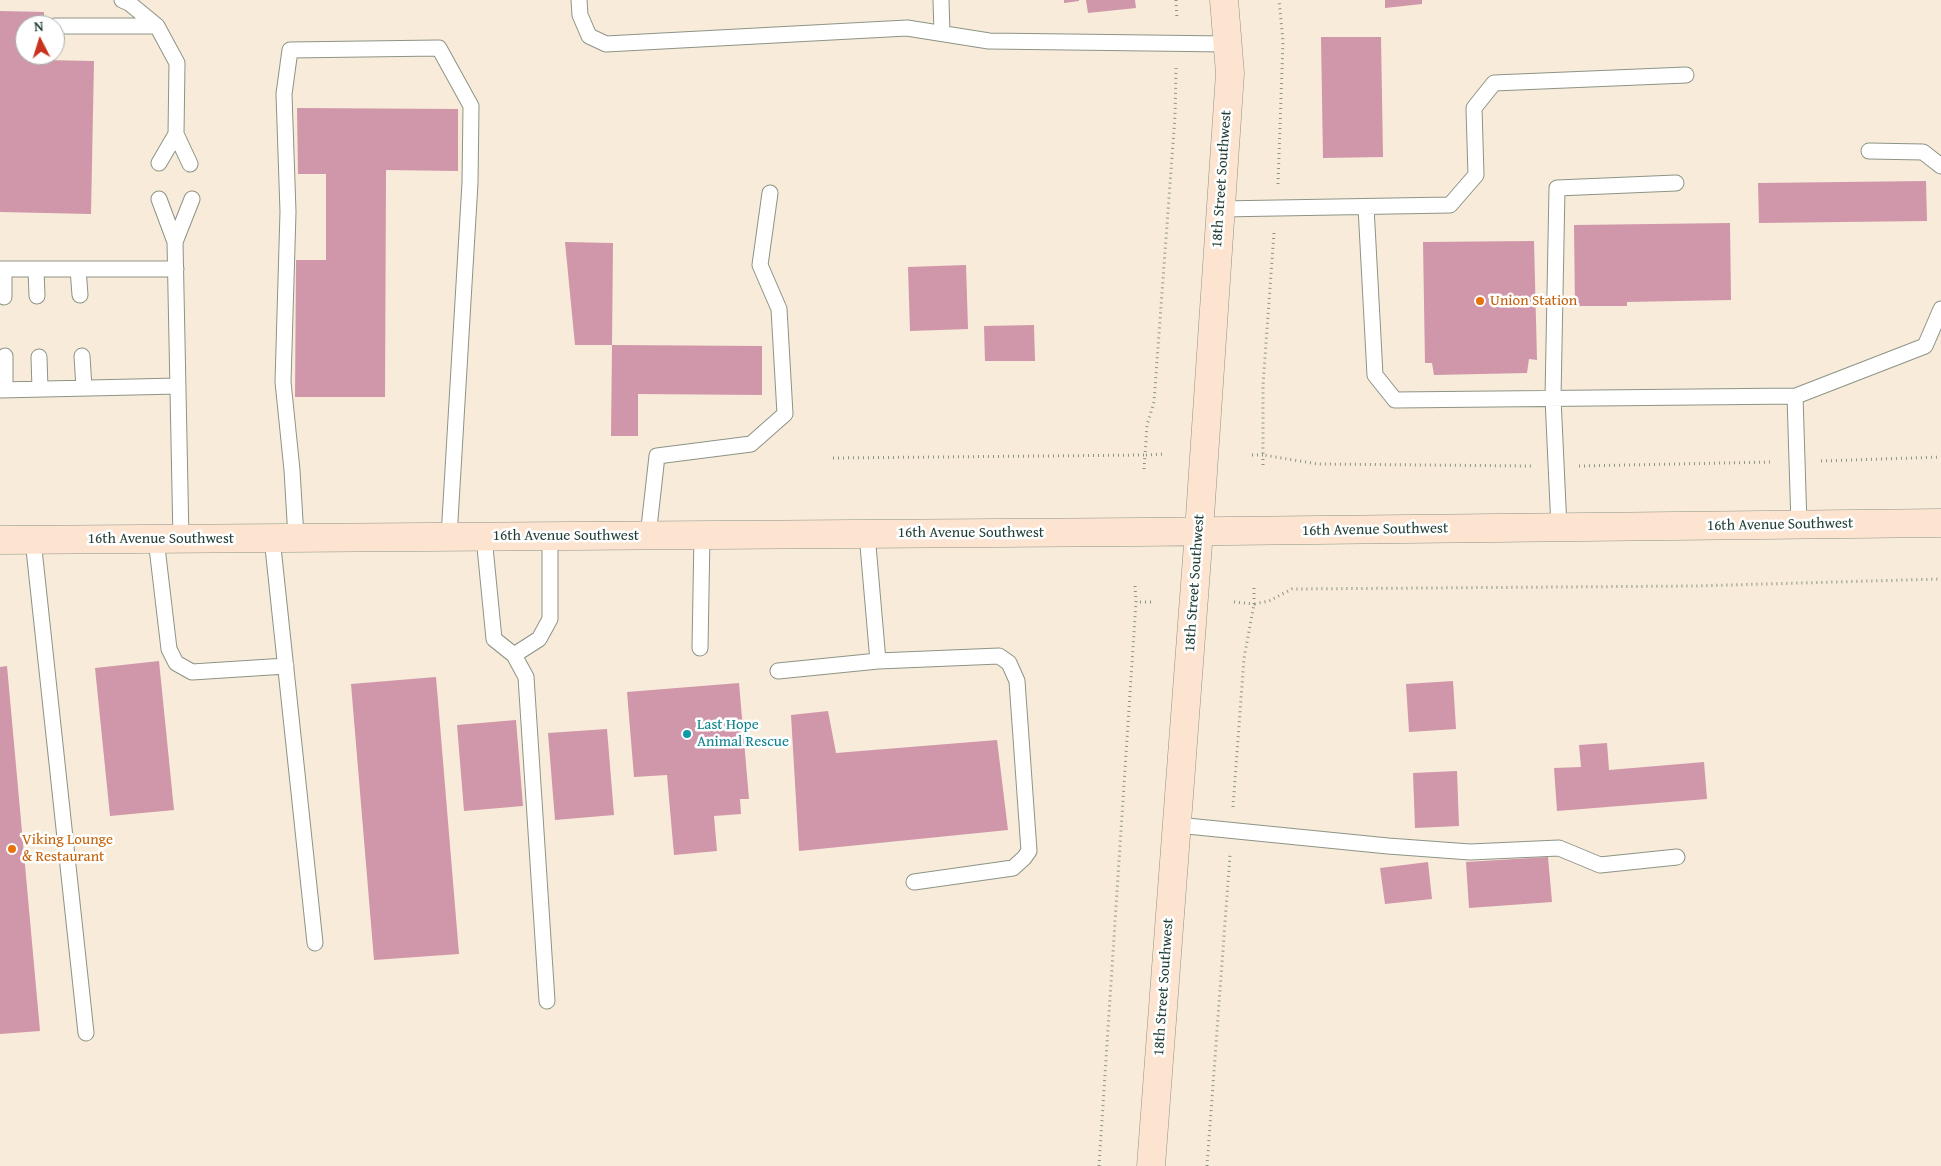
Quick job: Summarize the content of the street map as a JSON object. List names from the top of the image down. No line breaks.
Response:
{"streets":{"main road":["18th Street Southwest","16th Avenue Southwest"]},"crossings":[["18th Street Southwest","16th Avenue Southwest"]],"places":["Union Station","Last Hope Animal Rescue","Viking Lounge & Restaurant"],"north":"top"}
